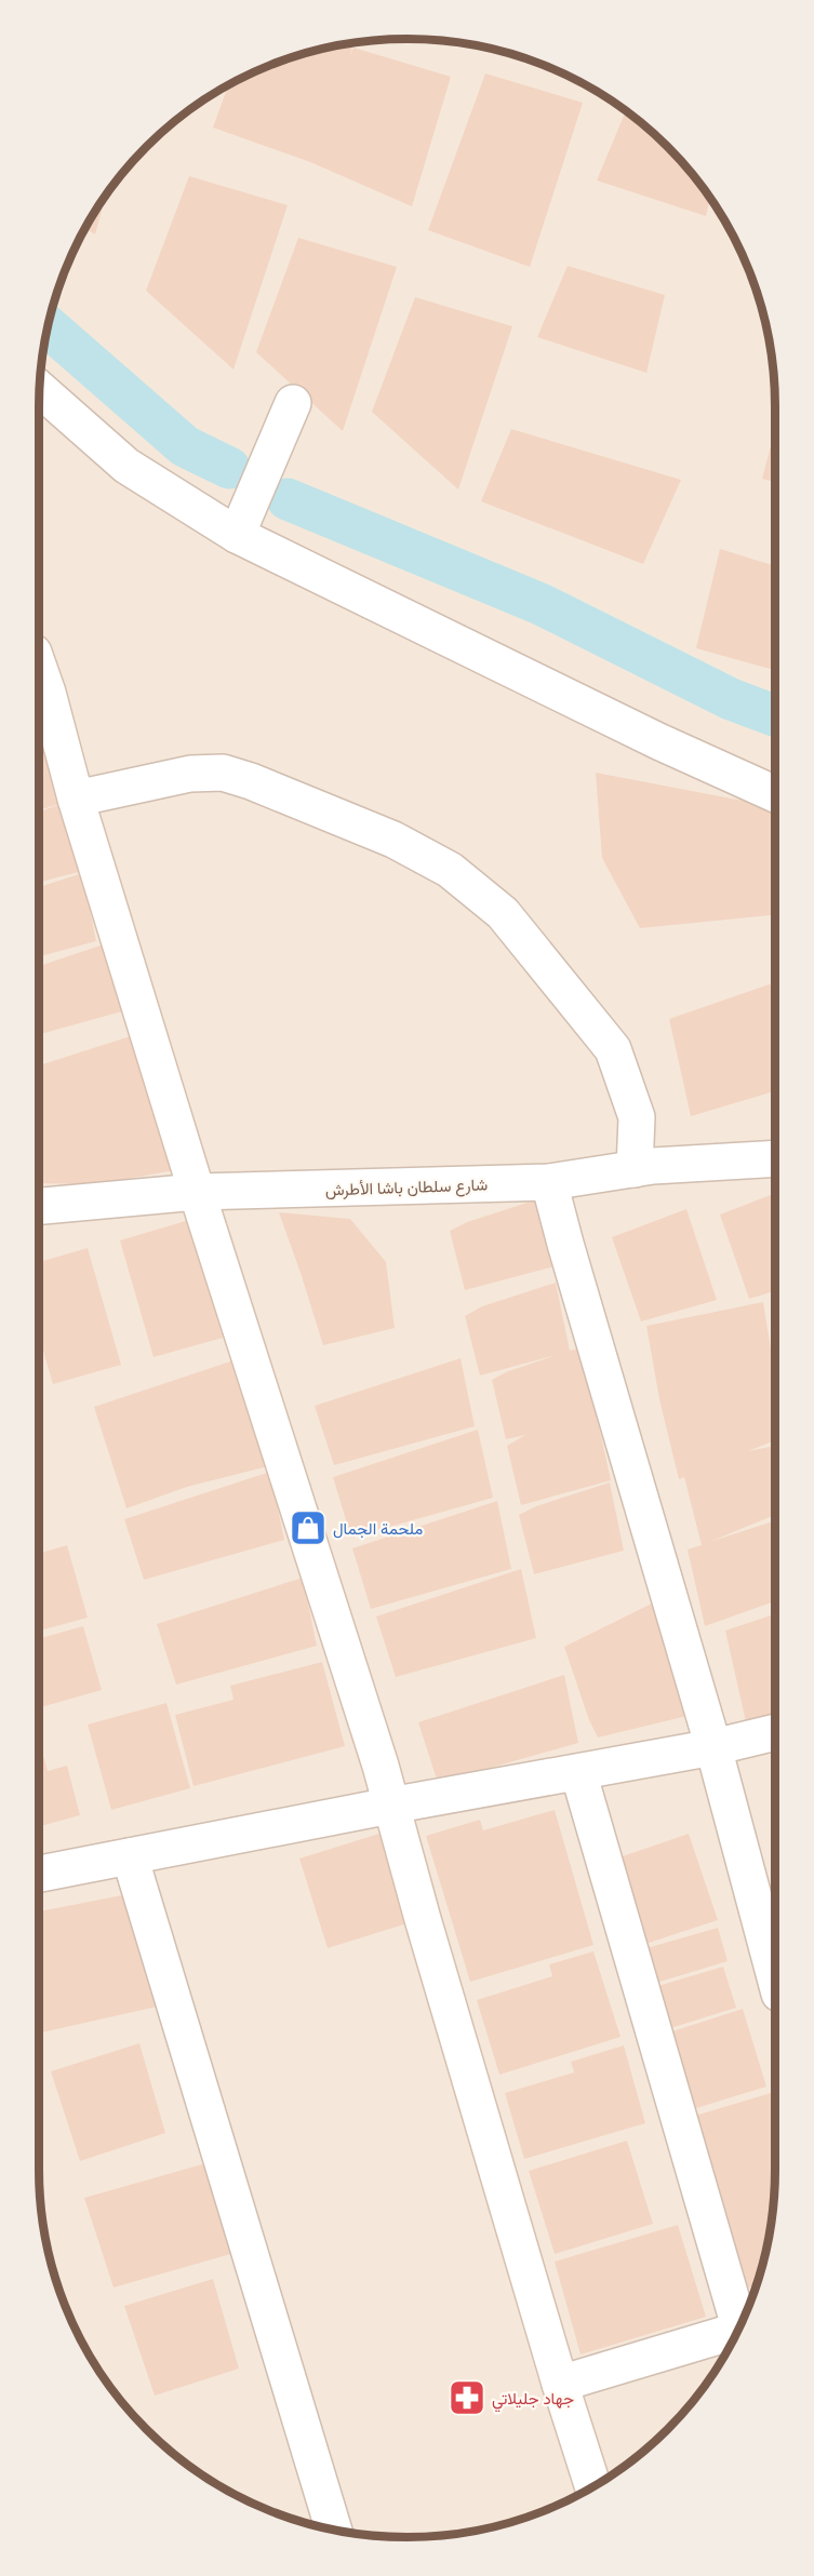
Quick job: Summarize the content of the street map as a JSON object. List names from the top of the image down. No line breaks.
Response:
{"streets":{"street":["شارع سلطان باشا الأطرش"]},"places":{"shop":["ملحمة الجمال"],"pharmacy":["جهاد جليلاتي"]}}
